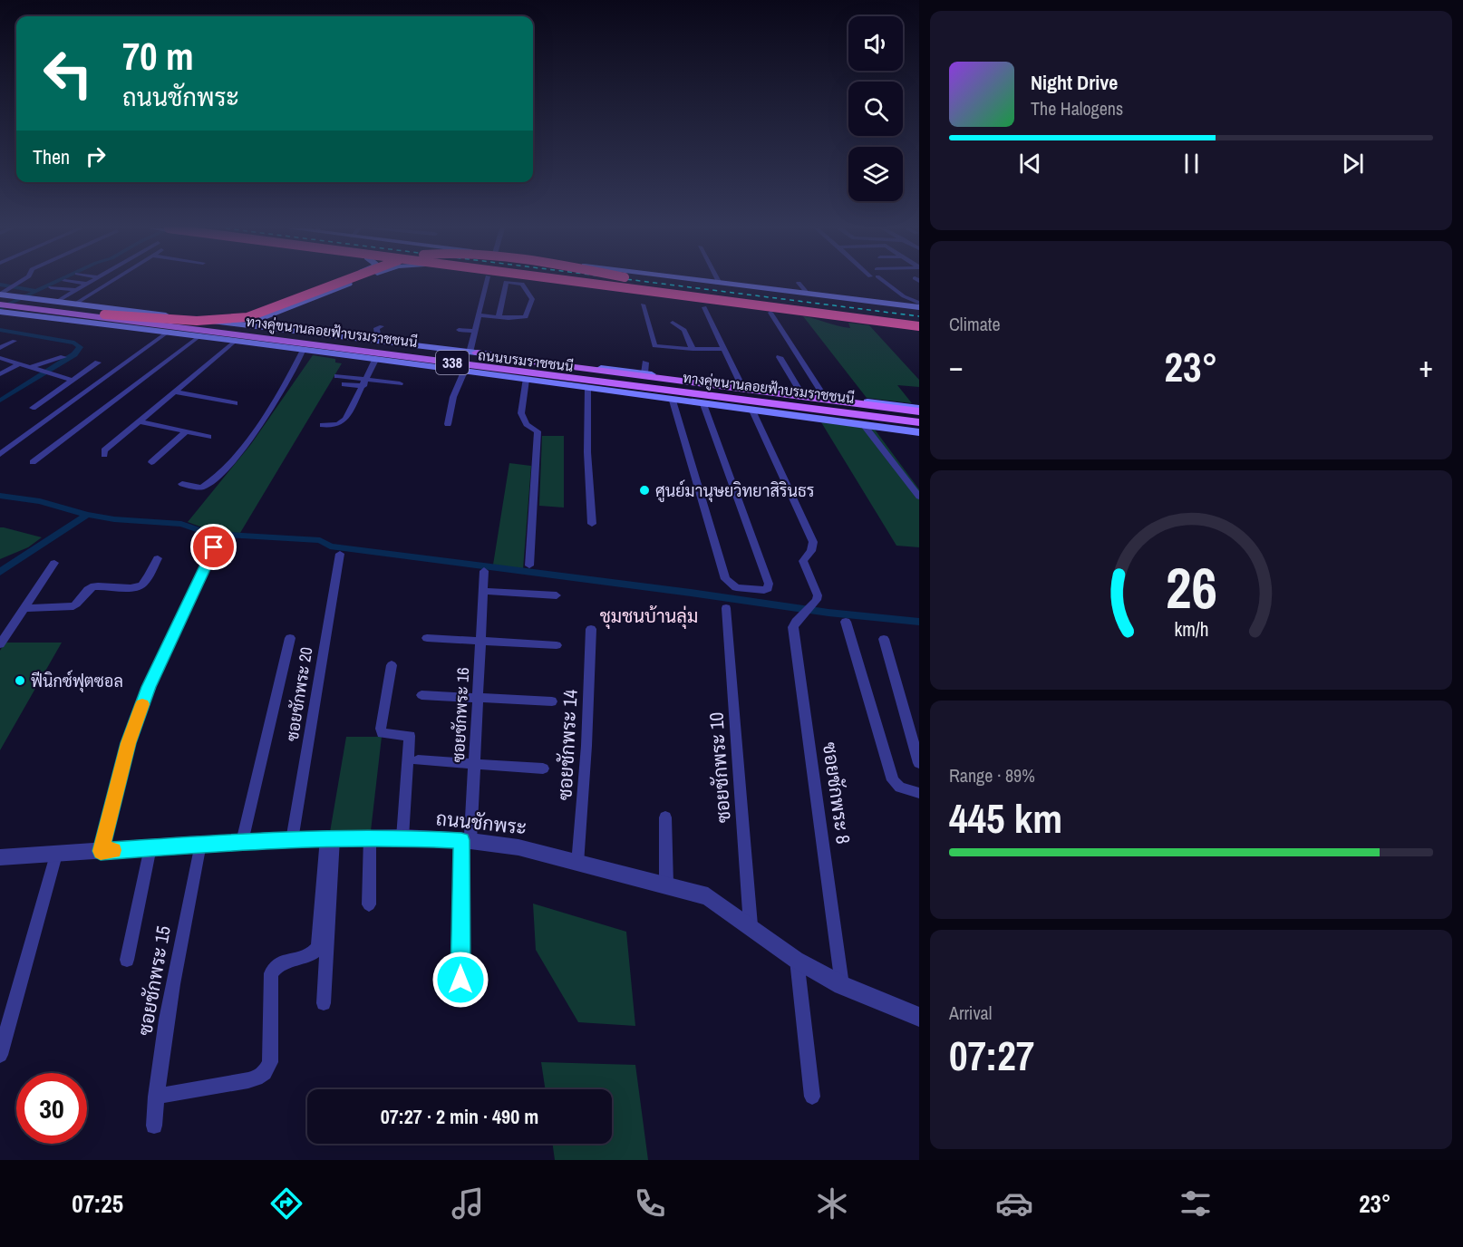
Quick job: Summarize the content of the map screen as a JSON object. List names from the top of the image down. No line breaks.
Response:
{"streets":{"main road":["ทางคู่ขนานลอยฟ้าบรมราชชนนี","ถนนบรมราชชนนี","338"],"street":["ซอยชักพระ 20","ซอยชักพระ 16","ซอยชักพระ 14","ซอยชักพระ 10","ซอยชักพระ 8","ถนนชักพระ","ซอยชักพระ 15"]},"crossings":[["ทางคู่ขนานลอยฟ้าบรมราชชนนี","ถนนบรมราชชนนี"],["ทางคู่ขนานลอยฟ้าบรมราชชนนี","338"],["ถนนบรมราชชนนี","338"],["338","ซอยชักพระ 8"],["ซอยชักพระ 20","ถนนชักพระ"],["ซอยชักพระ 16","ถนนชักพระ"],["ซอยชักพระ 14","ถนนชักพระ"],["ซอยชักพระ 10","ถนนชักพระ"],["ซอยชักพระ 8","ถนนชักพระ"],["ถนนชักพระ","ซอยชักพระ 15"]],"districts":["ชุมชนบ้านลุ่ม"],"places":["ศูนย์มานุษยวิทยาสิรินธร","ฟีนิกซ์ฟุตซอล"],"page":{"turn":["70 m","ถนนชักพระ"],"song":["Night Drive","The Halogens"],"then":"Then","tile":["Climate",["Range · 89%","445 km"],["Arrival","07:27"]],"heat":["−","23°","+"],"limit":"30","trip":"07:27 · 2 min · 490 m","tabs":["07:25","23°"],"gauge":["26","km/h"]}}
